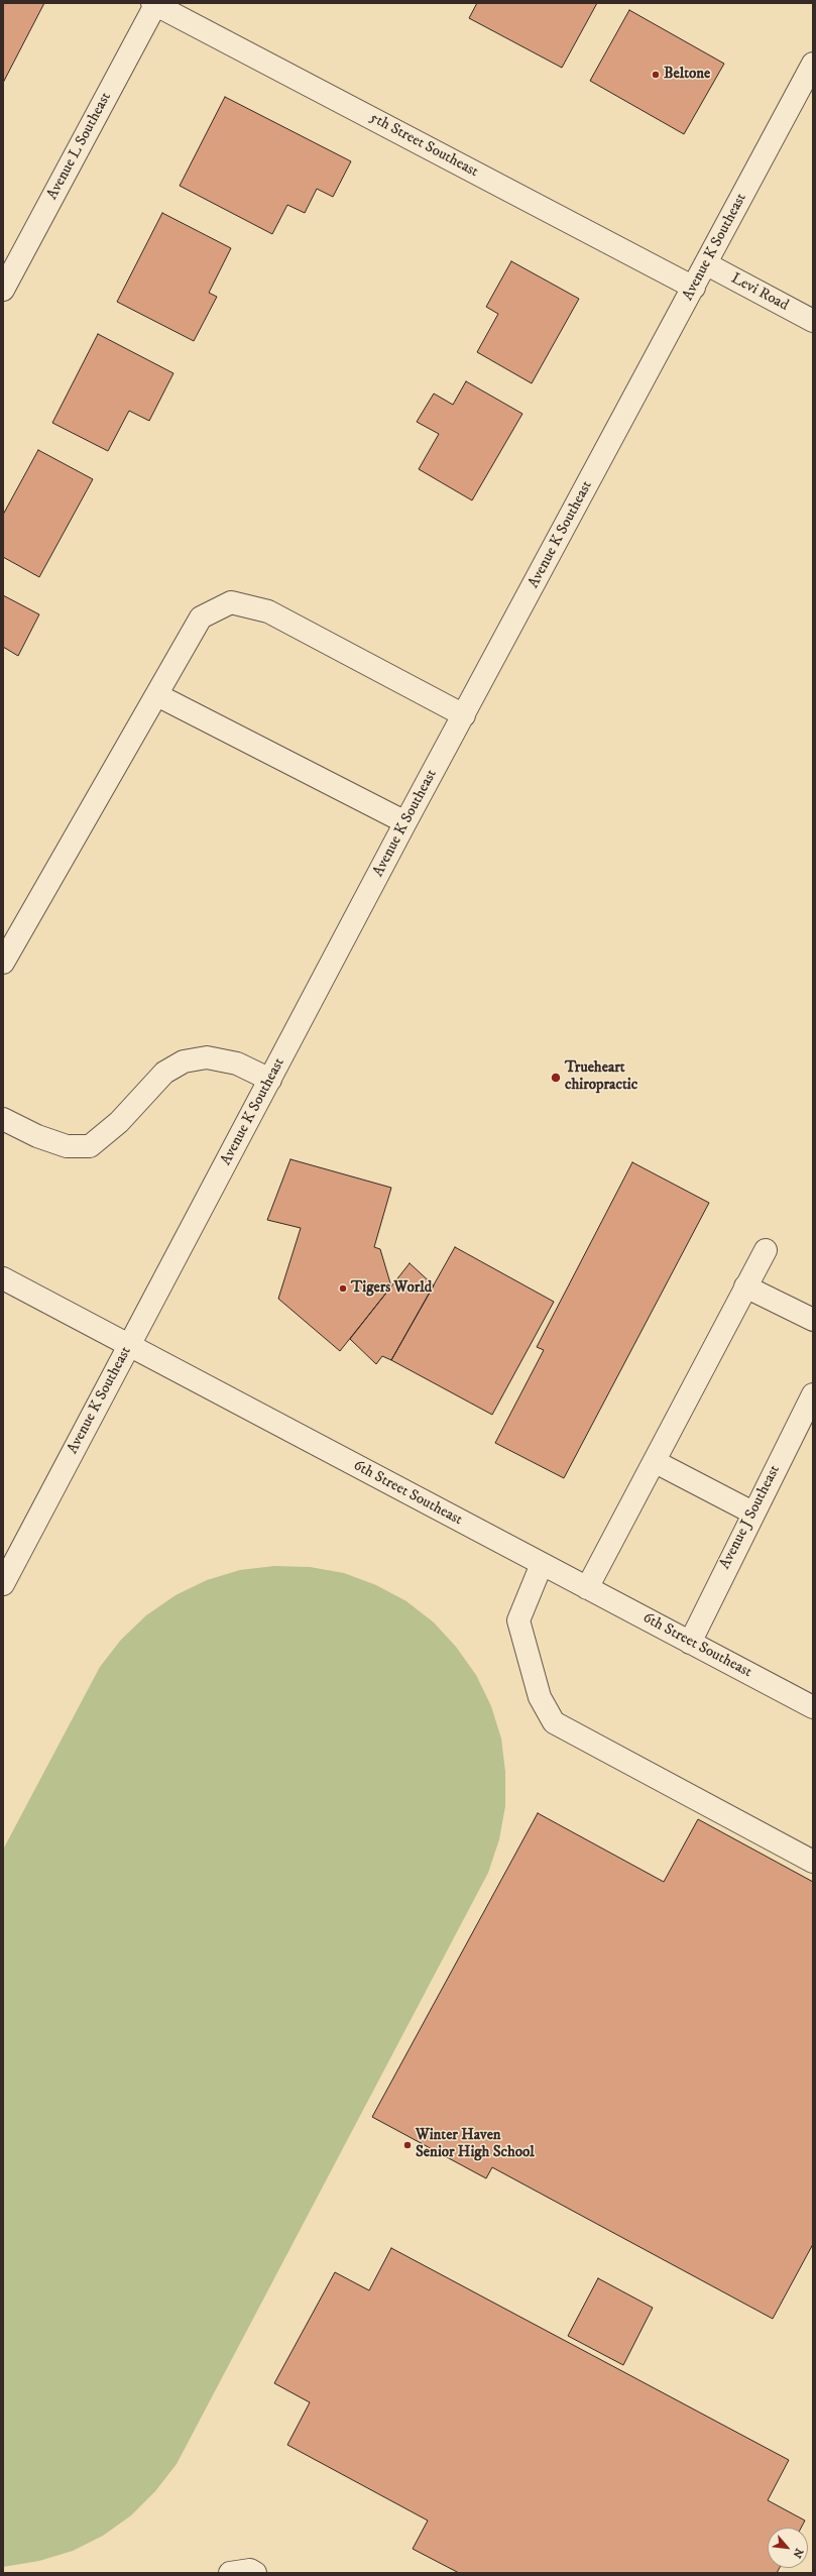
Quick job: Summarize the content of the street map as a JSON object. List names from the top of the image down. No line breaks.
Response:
{"streets":{"street":["5th Street Southeast","Avenue L Southeast","Avenue K Southeast","Levi Road","6th Street Southeast","Avenue J Southeast"]},"crossings":[["5th Street Southeast","Avenue L Southeast"],["5th Street Southeast","Avenue K Southeast"],["Avenue K Southeast","Levi Road"],["Avenue K Southeast","6th Street Southeast"],["6th Street Southeast","Avenue J Southeast"]],"places":["Beltone","Trueheart chiropractic","Tigers World","Winter Haven Senior High School"],"north":"bottom right"}
